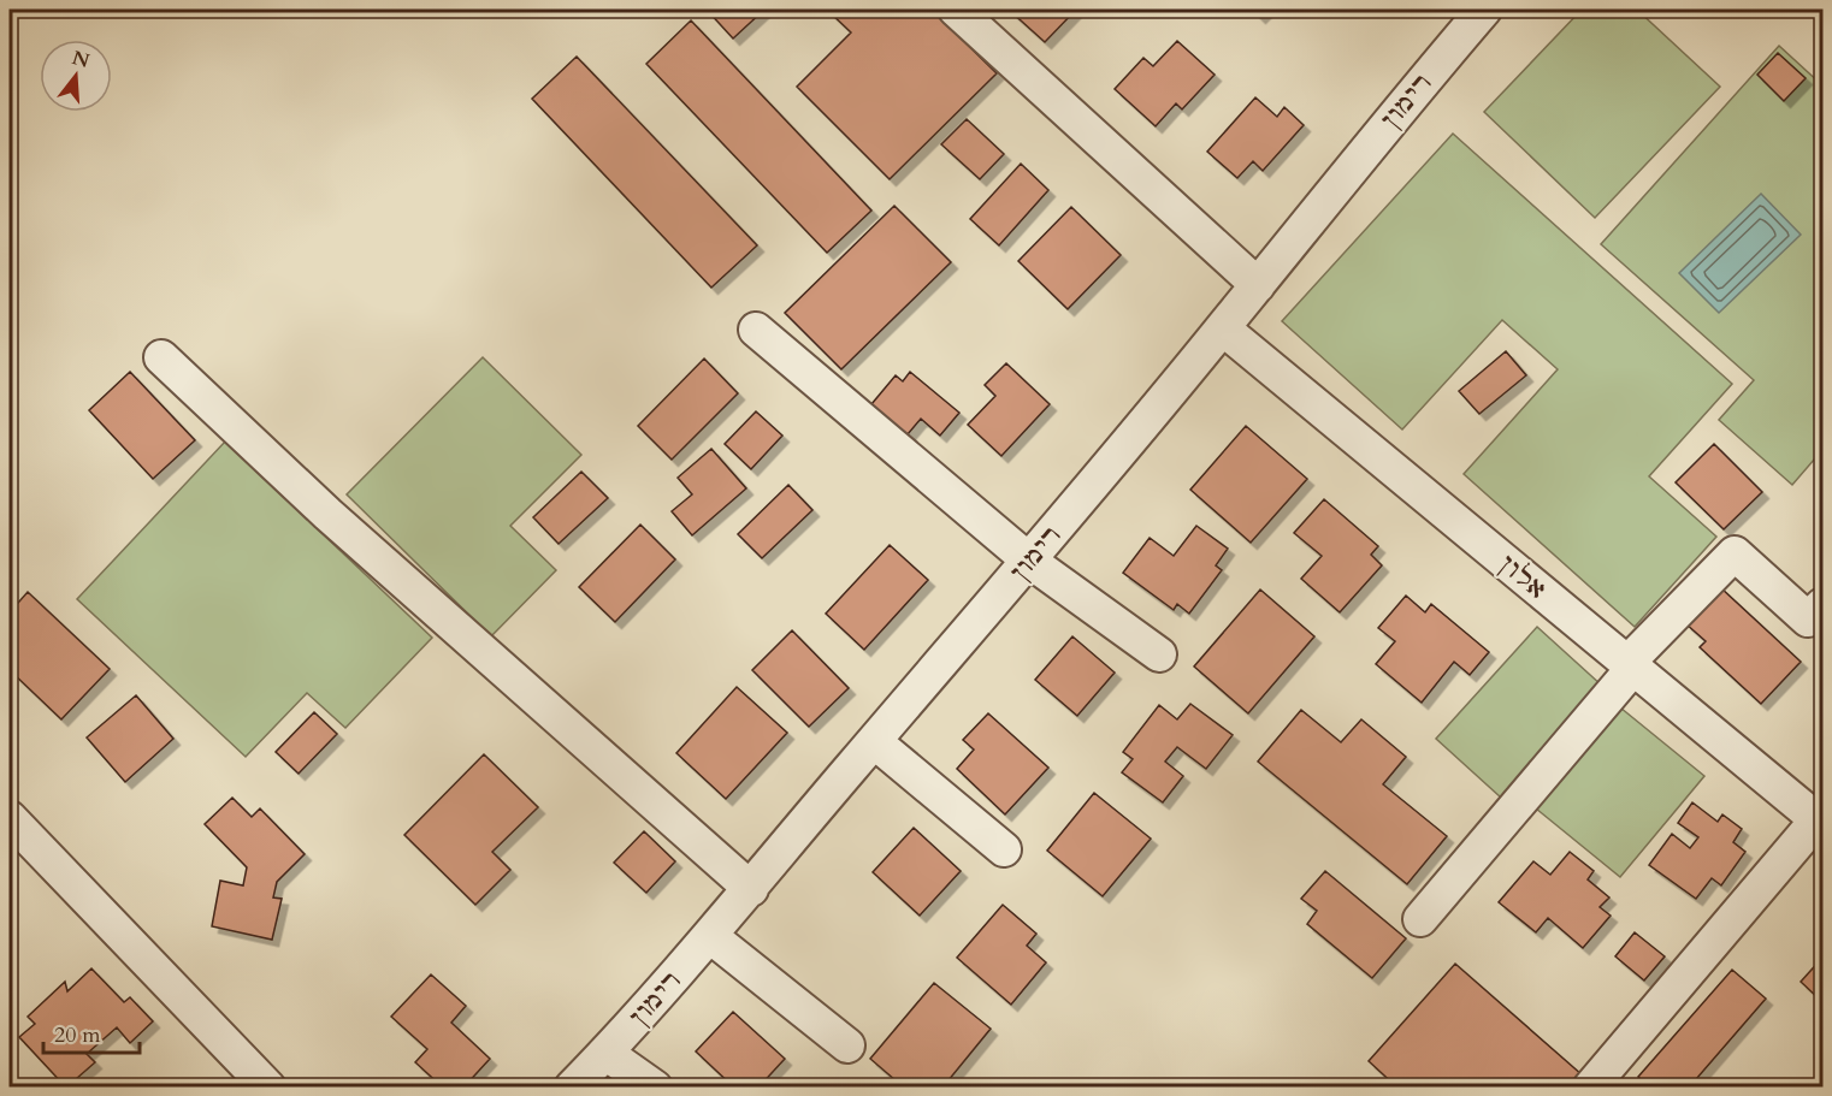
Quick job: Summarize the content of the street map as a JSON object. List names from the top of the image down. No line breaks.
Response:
{"streets":{"street":["רימון","אלון"]},"crossings":[["רימון","אלון"]],"scale_bar":"20 m","north":"top"}
